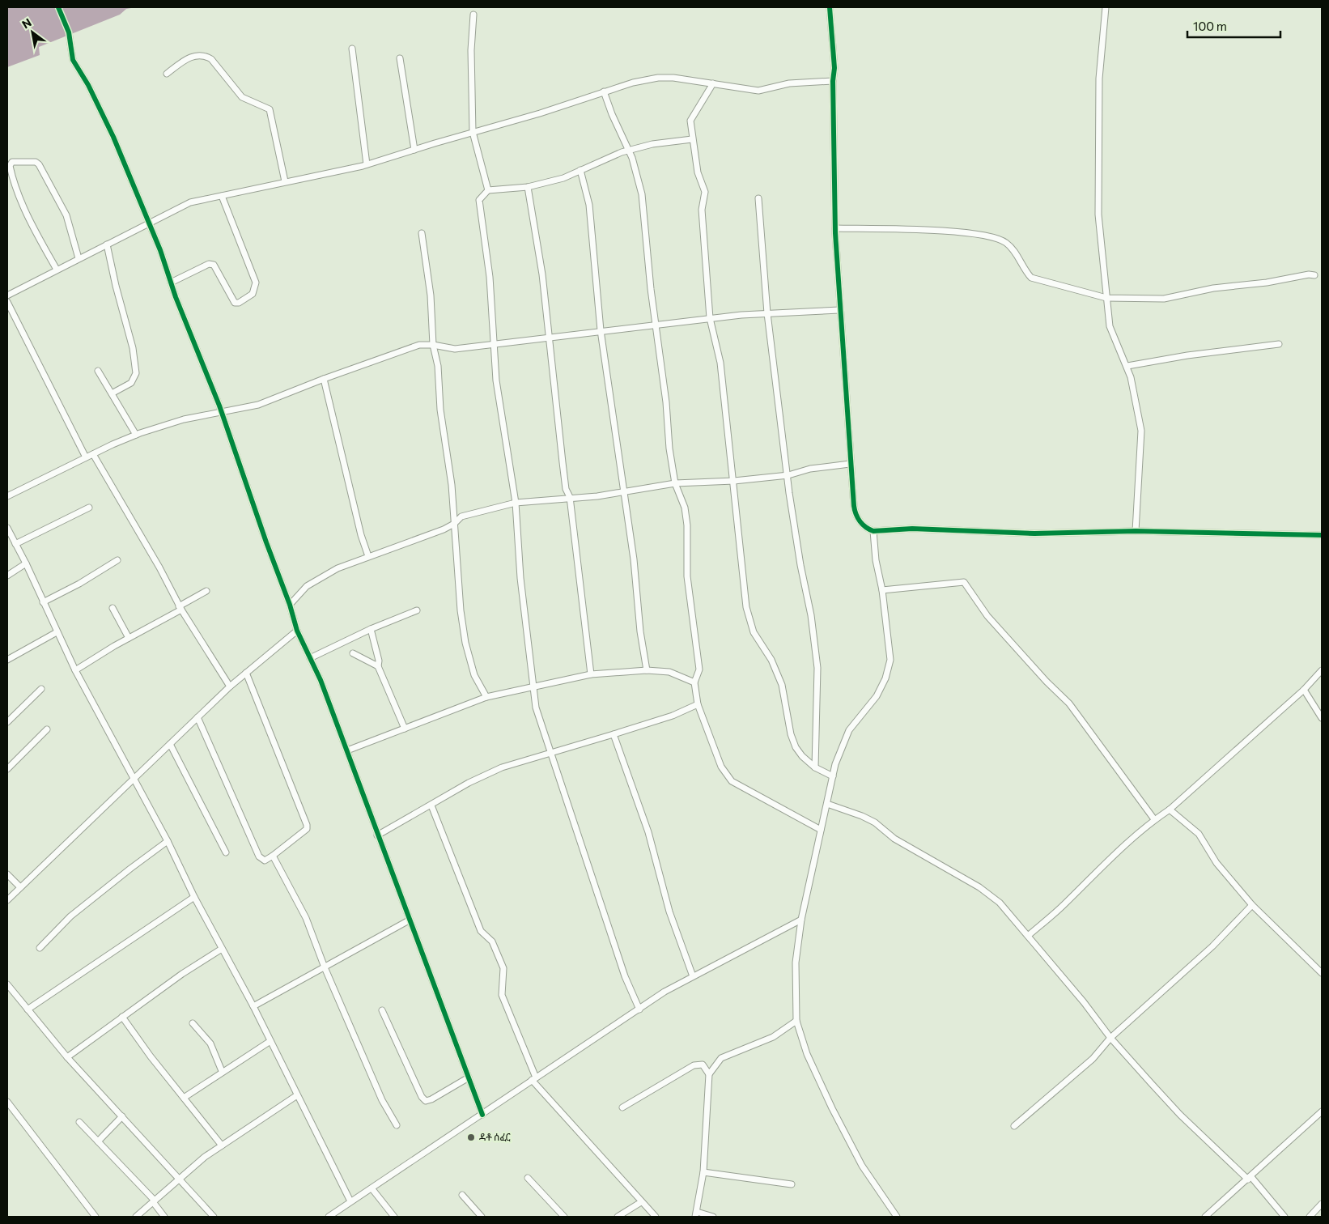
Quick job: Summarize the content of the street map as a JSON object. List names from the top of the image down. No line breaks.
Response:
{"places":["ዳቶ ሰፈር"],"scale_bar":"100 m","north":"top left"}
